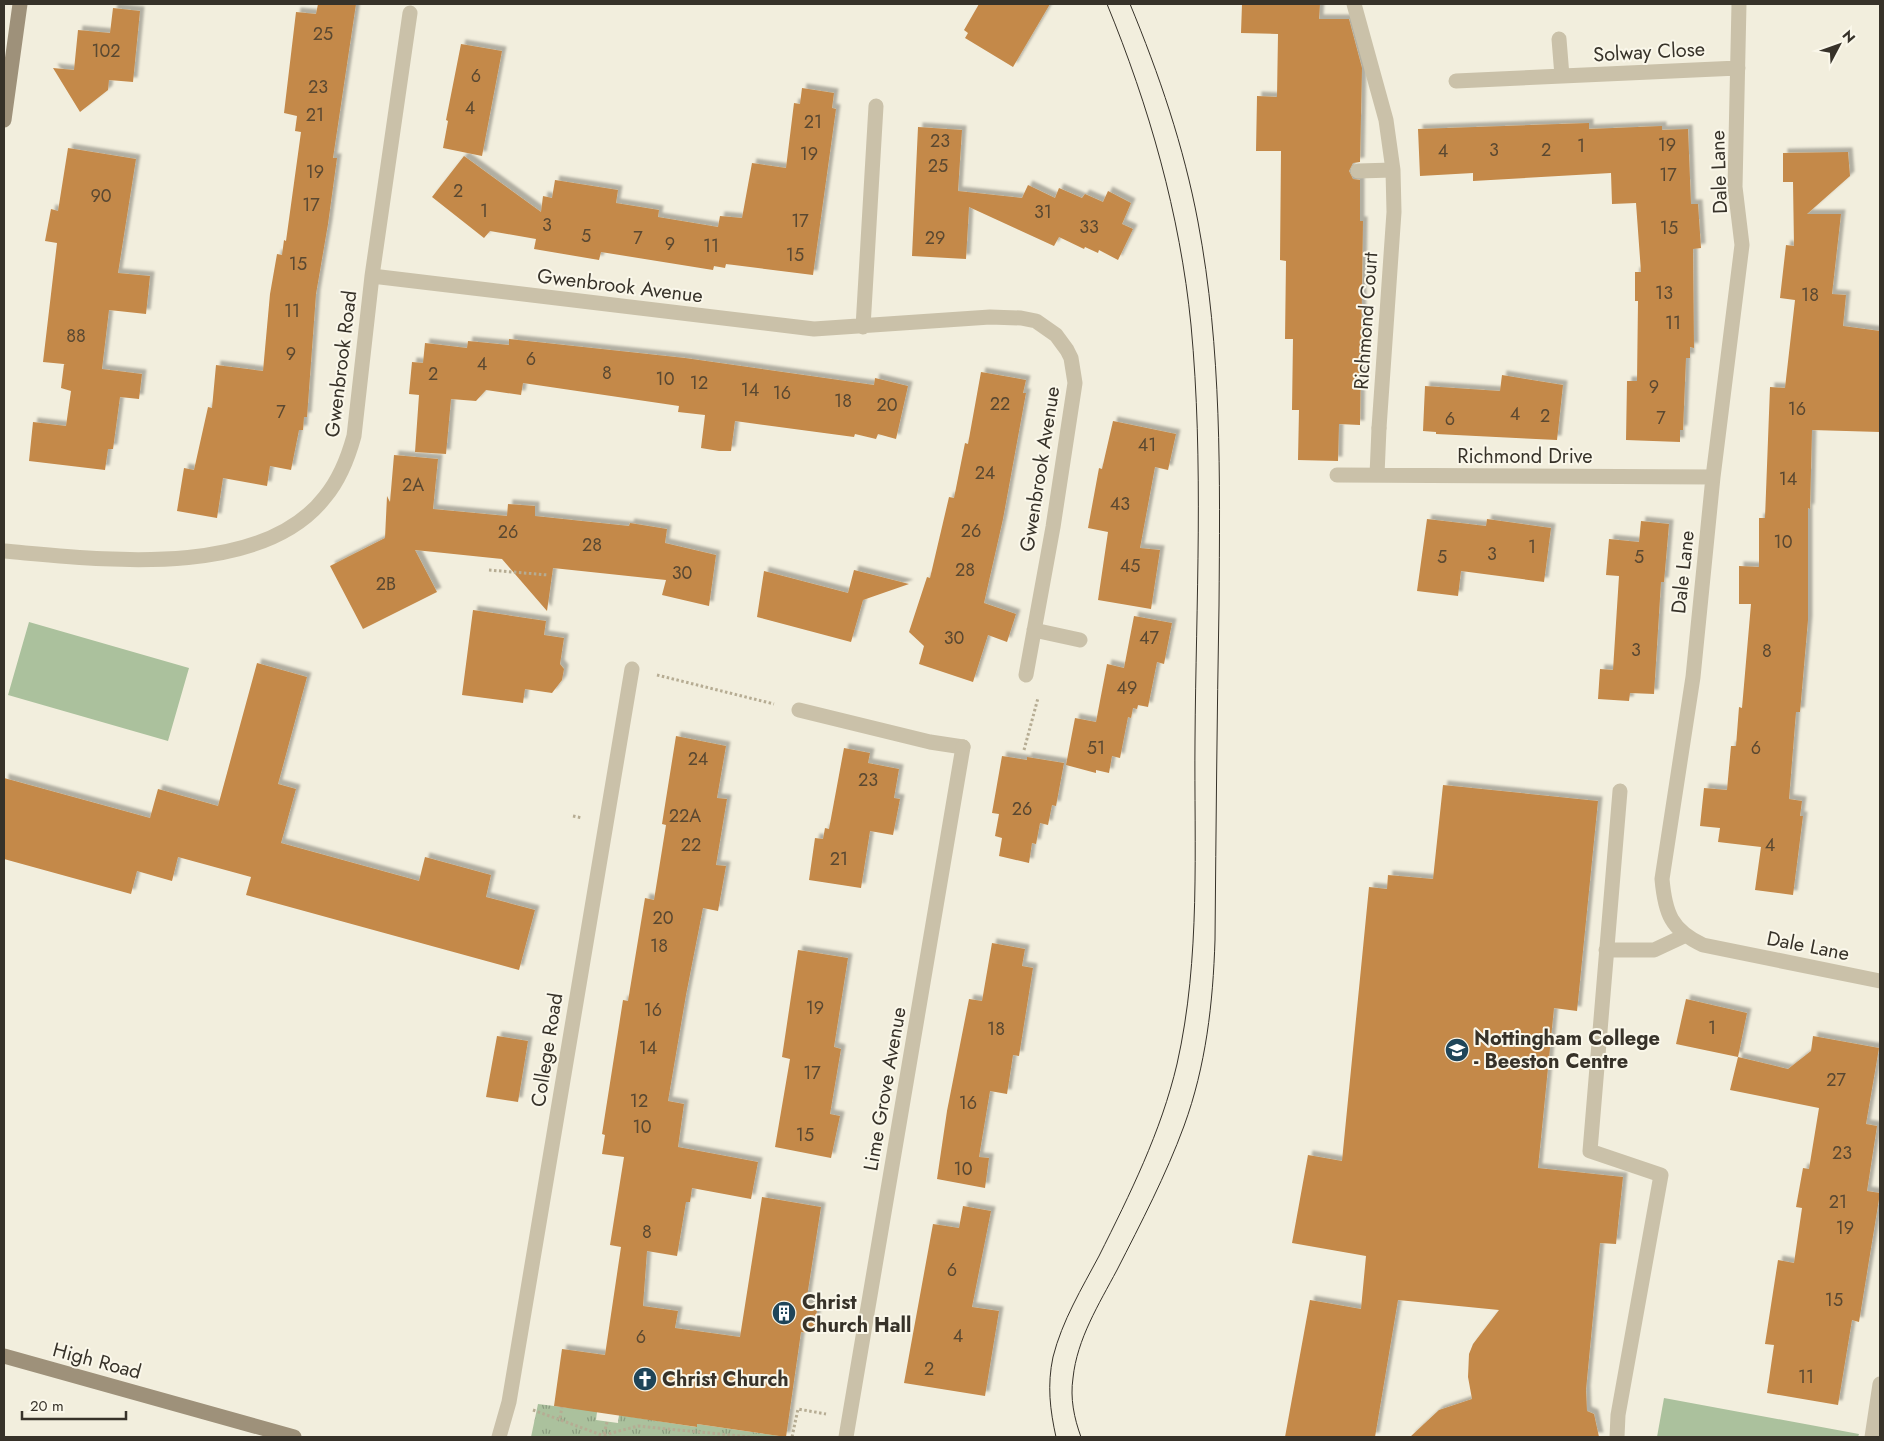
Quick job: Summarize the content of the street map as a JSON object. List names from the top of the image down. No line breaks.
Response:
{"streets":{"main road":["High Road"],"street":["Solway Close","Dale Lane","Gwenbrook Avenue","Richmond Court","Gwenbrook Road","Richmond Drive","College Road","Lime Grove Avenue"]},"crossings":[["Solway Close","Dale Lane"],["Dale Lane","Richmond Drive"],["Gwenbrook Avenue","Gwenbrook Road"],["Richmond Court","Richmond Drive"]],"places":{"school or university":["Nottingham College - Beeston Centre"],"building":["Christ Church Hall"],"church":["Christ Church"]},"house_numbers":["25","102","6","23","4","21","21","23","19","1","3","2","4","19","25","19","17","2","90","17","1","31","17","3","33","15","5","7","29","9","11","15","15","13","18","11","11","88","9","6","4","8","2","10","12","9","14","16","18","22","20","16","7","4","2","7","6","41","24","14","2A","43","26","26","10","28","1","3","5","5","45","28","30","2B","30","47","3","8","49","51","6","24","23","26","22A","22","4","21","20","18","19","16","1","18","14","17","27","12","16","10","15","23","10","21","19","8","6","15","4","6","2","11"],"scale_bar":"20 m","north":"top right"}
